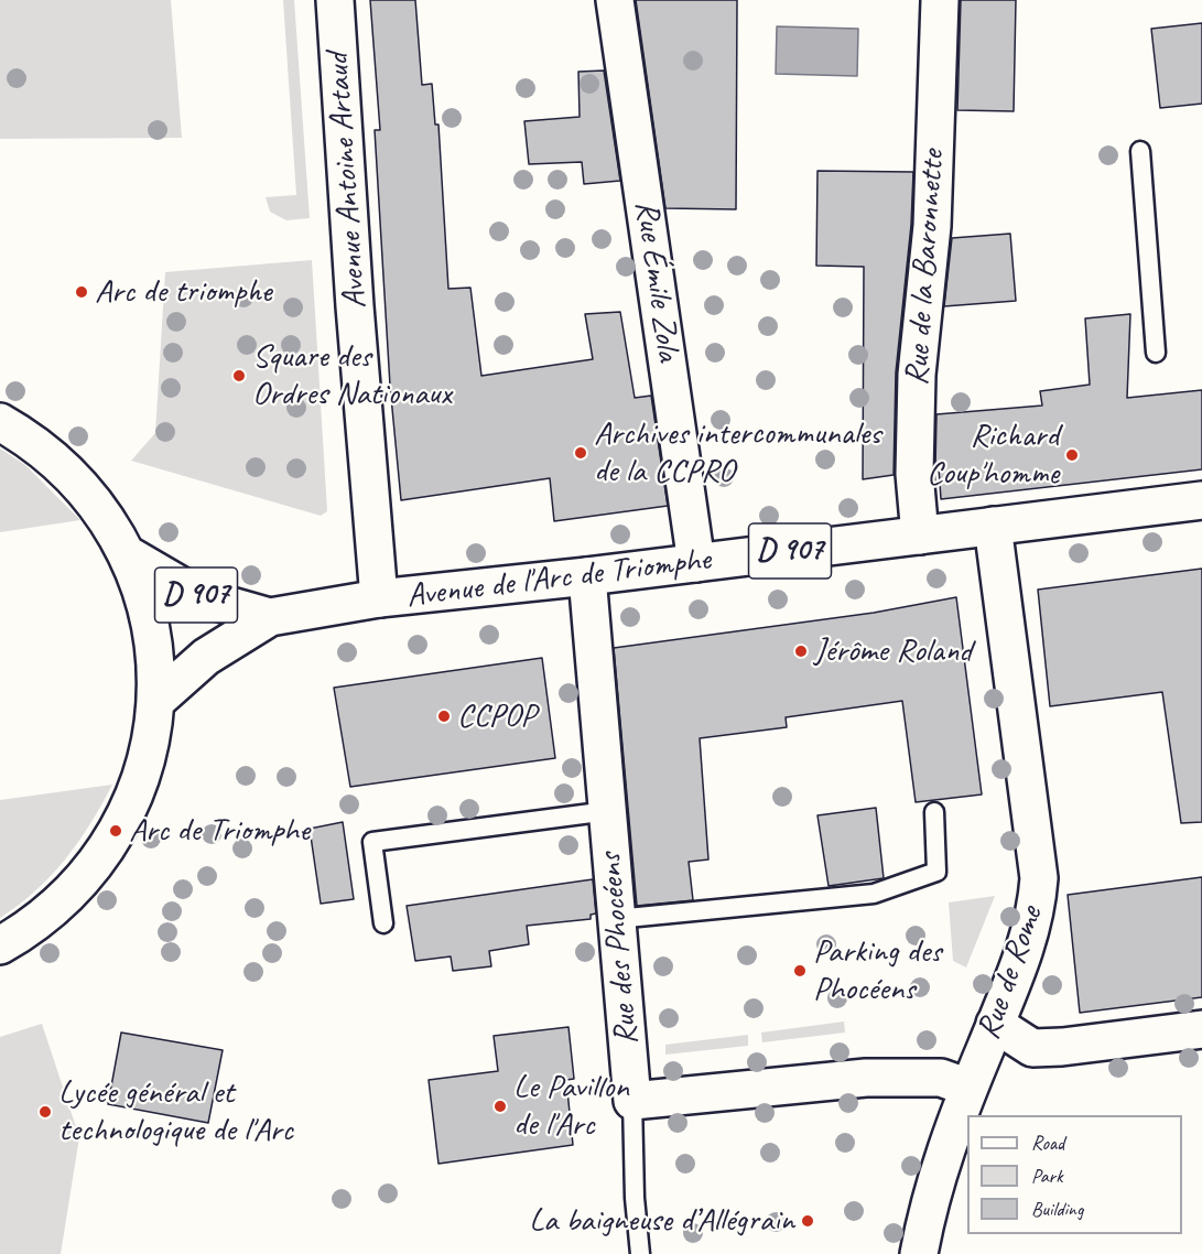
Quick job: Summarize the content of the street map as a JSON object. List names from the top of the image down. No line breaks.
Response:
{"streets":{"street":["Avenue Antoine Artaud","Rue de la Baronnette","Rue Émile Zola","D 907","Avenue de l'Arc de Triomphe","Rue des Phocéens","Rue de Rome"]},"crossings":[["Avenue Antoine Artaud","Avenue de l'Arc de Triomphe"],["Rue de la Baronnette","Avenue de l'Arc de Triomphe"],["Rue Émile Zola","Avenue de l'Arc de Triomphe"],["D 907","Avenue de l'Arc de Triomphe"],["Avenue de l'Arc de Triomphe","Rue des Phocéens"],["Avenue de l'Arc de Triomphe","Rue de Rome"]],"places":["Arc de triomphe","Square des Ordres Nationaux","Archives intercommunales de la CCPRO","Richard Coup'homme","Jérôme Roland","CCPOP","Arc de Triomphe","Parking des Phocéens","Le Pavillon de l'Arc","Lycée général et technologique de l'Arc","La baigneuse d’Allégrain"],"legend":["Road","Park","Building"]}
